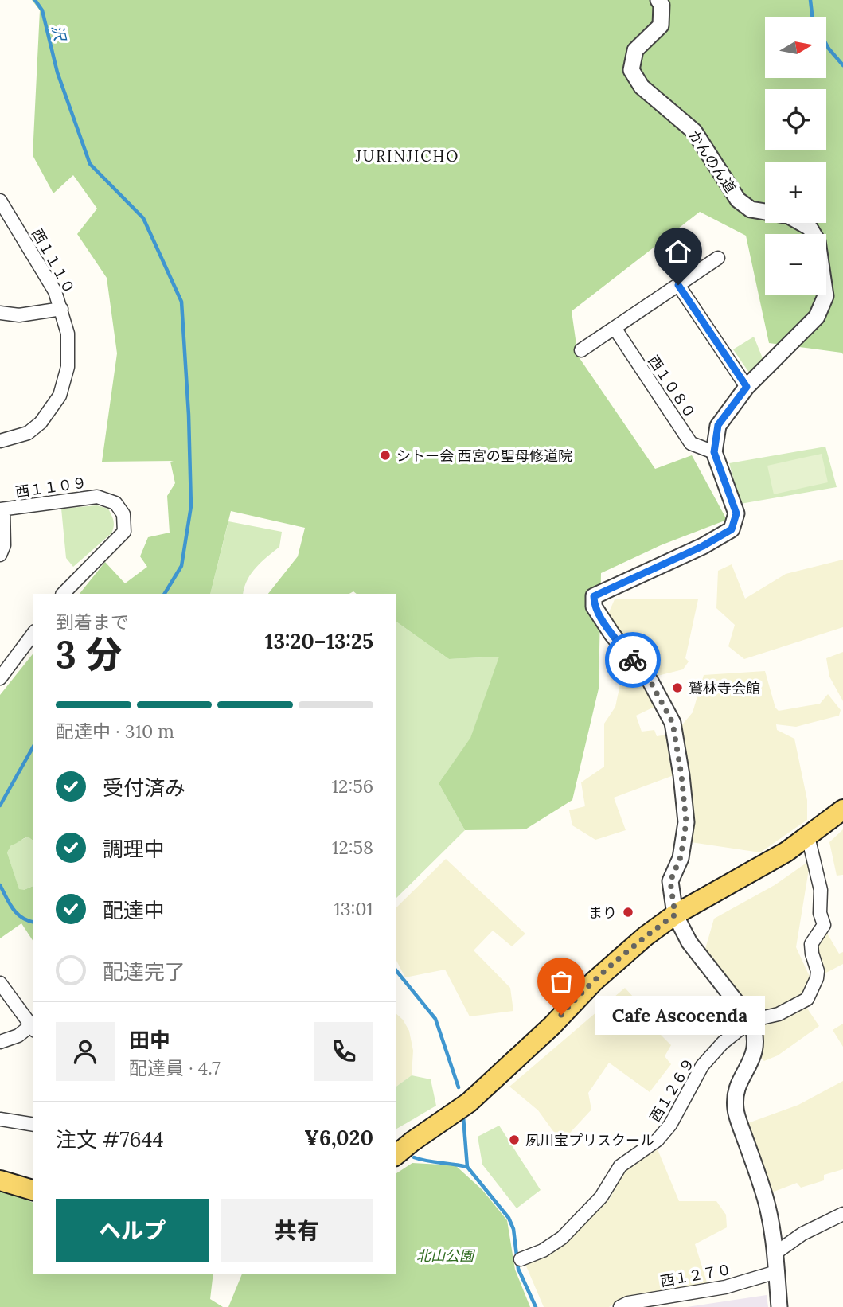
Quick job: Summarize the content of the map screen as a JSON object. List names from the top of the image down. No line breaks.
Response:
{"streets":{"street":["かんのん道","西１１１０","西１０８０","西１１０９","西１２６９","西１２７０"]},"crossings":[["かんのん道","西１０８０"]],"districts":["JURINJICHO"],"water":["沢"],"parks":["北山公園"],"places":["シトー会 西宮の聖母修道院","鷲林寺会館","まり","Cafe Ascocenda","夙川宝プリスクール"],"north":"right","page":{"map_buttons":["+","−"],"heading":["3 分","到着まで","13:20–13:25"],"panel":["田中","配達員 · 4.7","注文 #7644","¥6,020"],"bar":"配達中 · 310 m","list":[["受付済み","12:56"],["調理中","12:58"],["配達中","13:01"],"配達完了"],"bubble":"Cafe Ascocenda","buttons":["ヘルプ","共有"]}}
